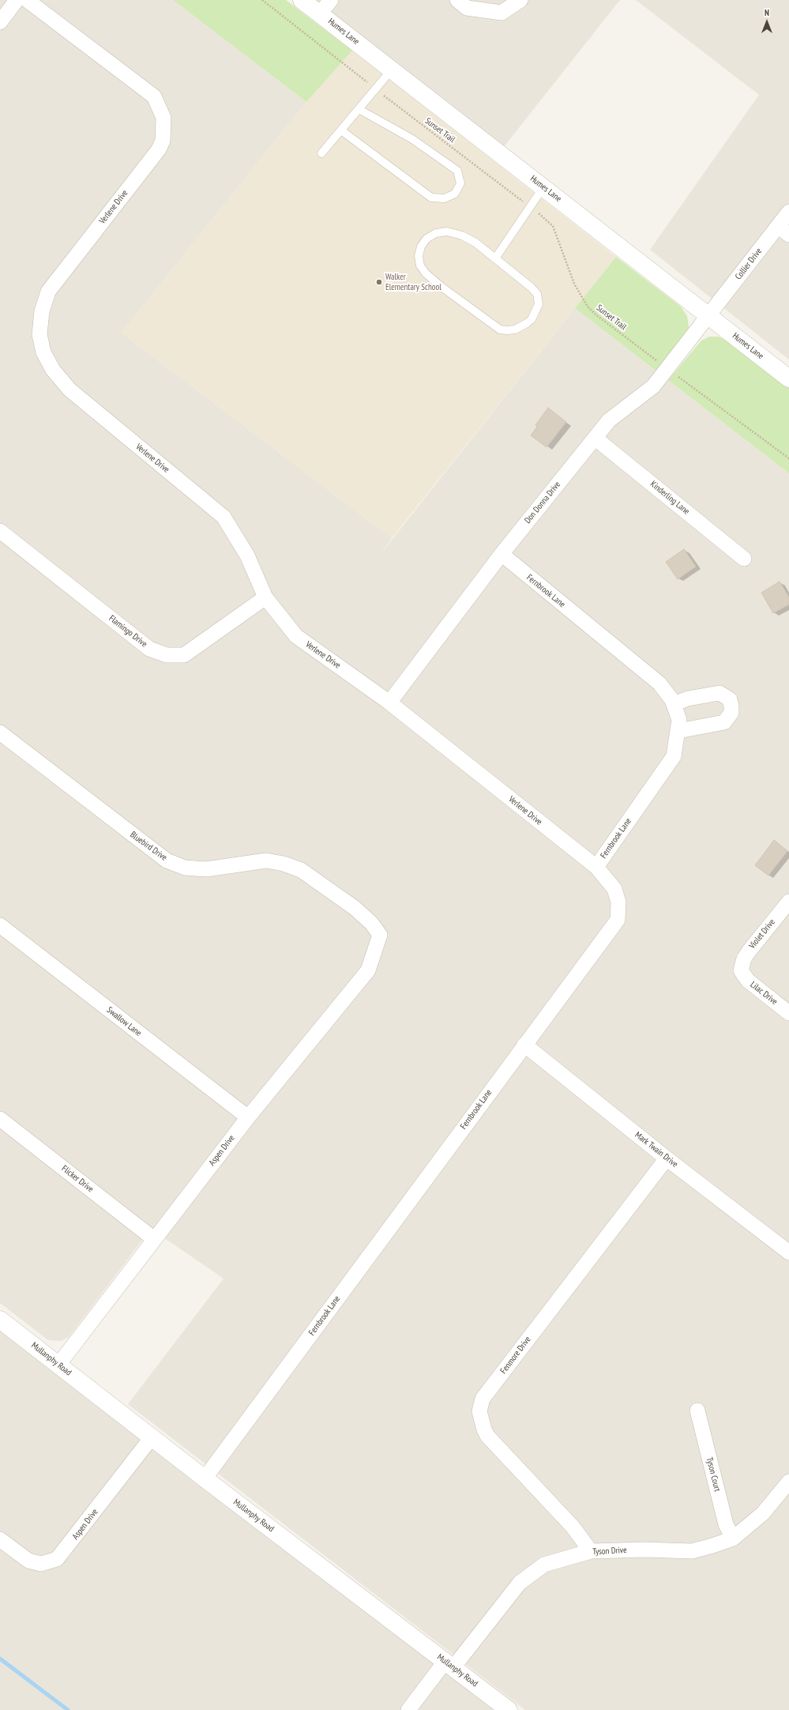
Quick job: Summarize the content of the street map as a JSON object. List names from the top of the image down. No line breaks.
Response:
{"streets":{"street":["Humes Lane","Verlene Drive","Collier Drive","Kinderling Lane","Don Donna Drive","Fernbrook Lane","Flamingo Drive","Bluebird Drive","Violet Drive","Lilac Drive","Swallow Lane","Mark Twain Drive","Aspen Drive","Flicker Drive","Fenmore Drive","Mullanphy Road","Tyson Court","Tyson Drive"],"path":["Sunset Trail"]},"crossings":[["Humes Lane","Collier Drive"],["Humes Lane","Don Donna Drive"],["Verlene Drive","Don Donna Drive"],["Verlene Drive","Fernbrook Lane"],["Verlene Drive","Flamingo Drive"],["Collier Drive","Don Donna Drive"],["Kinderling Lane","Don Donna Drive"],["Don Donna Drive","Fernbrook Lane"],["Fernbrook Lane","Mark Twain Drive"],["Fernbrook Lane","Mullanphy Road"],["Bluebird Drive","Aspen Drive"],["Violet Drive","Lilac Drive"],["Swallow Lane","Aspen Drive"],["Mark Twain Drive","Fenmore Drive"],["Aspen Drive","Flicker Drive"],["Aspen Drive","Mullanphy Road"],["Fenmore Drive","Tyson Drive"],["Mullanphy Road","Tyson Drive"],["Tyson Court","Tyson Drive"]],"places":["Walker Elementary School"],"north":"top"}
